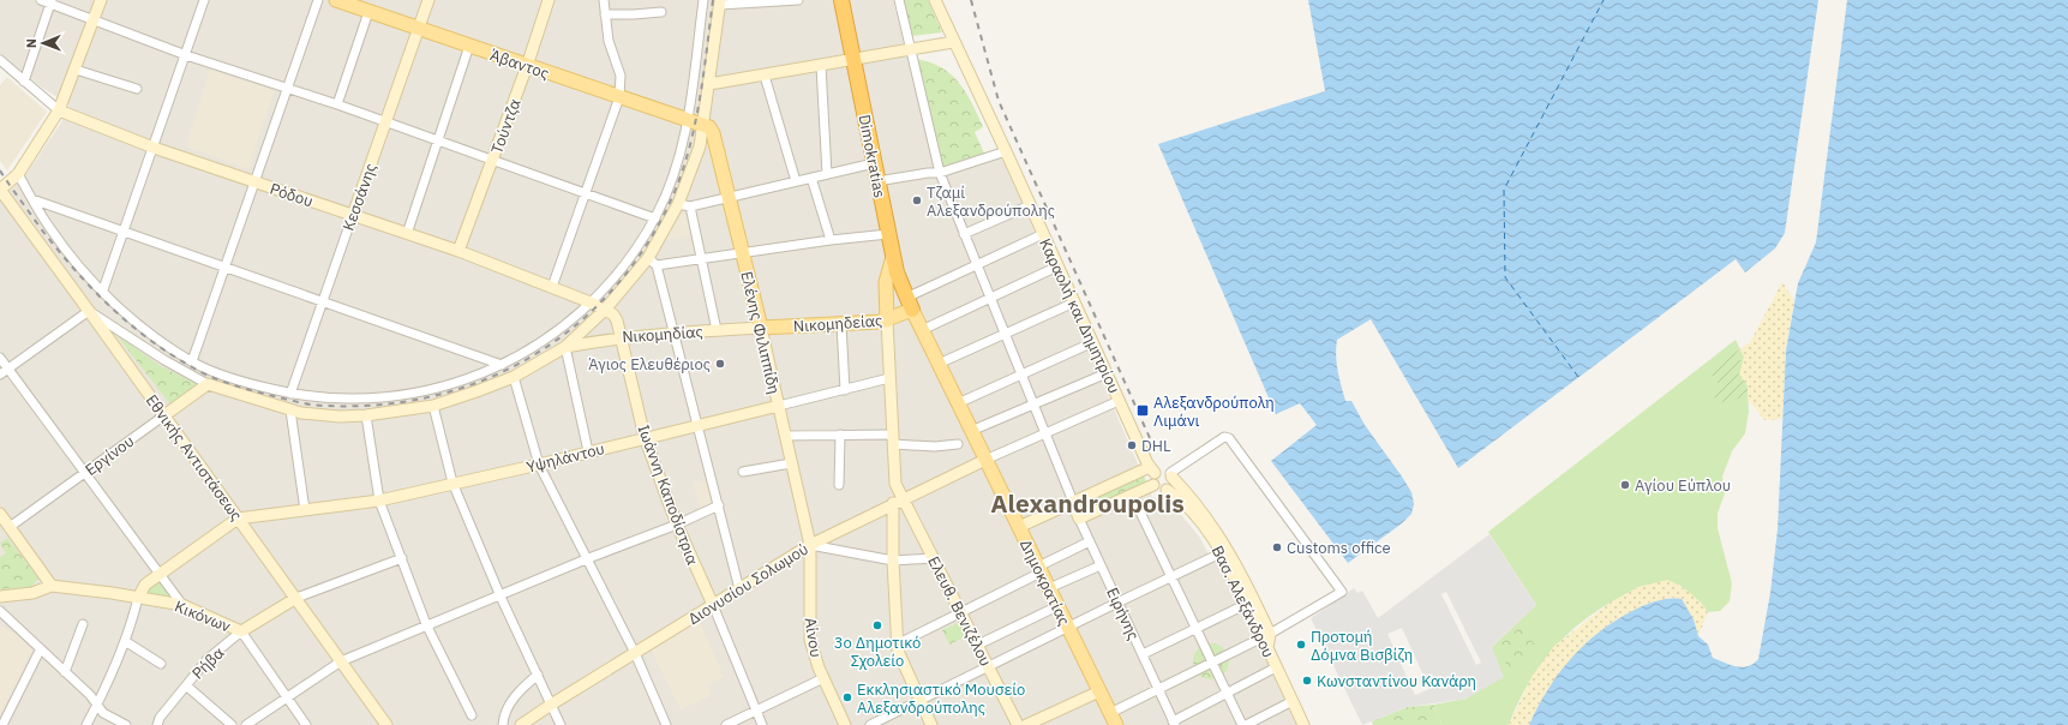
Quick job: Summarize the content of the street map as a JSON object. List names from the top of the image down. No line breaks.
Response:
{"streets":{"highway":["Dimokratias"],"main road":["Άβαντος","Νικομηδείας","Ελένης Φιλιππίδη","Δημοκρατίας"],"street":["Τούντζα","Ρόδου","Κεσσάνης","Καραολή και Δημητρίου","Νικομηδίας","Εργίνου","Εθνικής Αντιστάσεως","Υψηλάντου","Ιωάννη Καποδίστρια","Διονυσίου Σολωμού","Βασ. Αλεξάνδρου","Ελευθ. Βενιζέλου","Ειρήνης","Κικόνων","Αίνου","Ρήβα"]},"crossings":[["Άβαντος","Τούντζα"],["Άβαντος","Κεσσάνης"],["Άβαντος","Ελένης Φιλιππίδη"],["Τούντζα","Ρόδου"],["Dimokratias","Νικομηδείας"],["Dimokratias","Δημοκρατίας"],["Ρόδου","Κεσσάνης"],["Ρόδου","Ιωάννη Καποδίστρια"],["Καραολή και Δημητρίου","Βασ. Αλεξάνδρου"],["Νικομηδείας","Ελένης Φιλιππίδη"],["Νικομηδείας","Νικομηδίας"],["Νικομηδείας","Δημοκρατίας"],["Ελένης Φιλιππίδη","Νικομηδίας"],["Ελένης Φιλιππίδη","Υψηλάντου"],["Ελένης Φιλιππίδη","Διονυσίου Σολωμού"],["Ελένης Φιλιππίδη","Αίνου"],["Νικομηδίας","Ιωάννη Καποδίστρια"],["Εργίνου","Εθνικής Αντιστάσεως"],["Εθνικής Αντιστάσεως","Υψηλάντου"],["Εθνικής Αντιστάσεως","Ρήβα"],["Υψηλάντου","Ιωάννη Καποδίστρια"],["Ιωάννη Καποδίστρια","Διονυσίου Σολωμού"],["Δημοκρατίας","Διονυσίου Σολωμού"],["Διονυσίου Σολωμού","Ελευθ. Βενιζέλου"],["Διονυσίου Σολωμού","Αίνου"],["Κικόνων","Ρήβα"]],"districts":["Alexandroupolis"],"places":{"other":["Tζαμί Αλεξανδρούπολης","Άγιος Ελευθέριος","DHL","Αγίου Εύπλου","Customs office","3ο Δημοτικό Σχολείο","Προτομή Δόμνα Βισβίζη","Κωνσταντίνου Κανάρη","Εκκλησιαστικό Μουσείο Αλεξανδρούπολης"],"transit":["Αλεξανδρούπολη Λιμάνι"]},"north":"left"}
